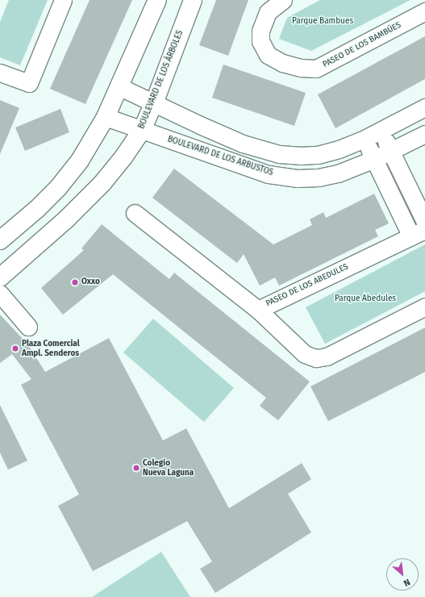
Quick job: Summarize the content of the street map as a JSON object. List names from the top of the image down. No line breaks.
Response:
{"streets":{"main road":["BOULEVARD DE LOS ÁRBOLES"],"street":["PASEO DE LOS BAMBÚES","BOULEVARD DE LOS ARBUSTOS","PASEO DE LOS ABEDULES"]},"crossings":[["BOULEVARD DE LOS ÁRBOLES","BOULEVARD DE LOS ARBUSTOS"],["BOULEVARD DE LOS ARBUSTOS","PASEO DE LOS ABEDULES"]],"parks":["Parque Bambues","Parque Abedules"],"places":["Oxxo","Plaza Comercial Ampl. Senderos","Colegio Nueva Laguna"],"north":"bottom right"}
